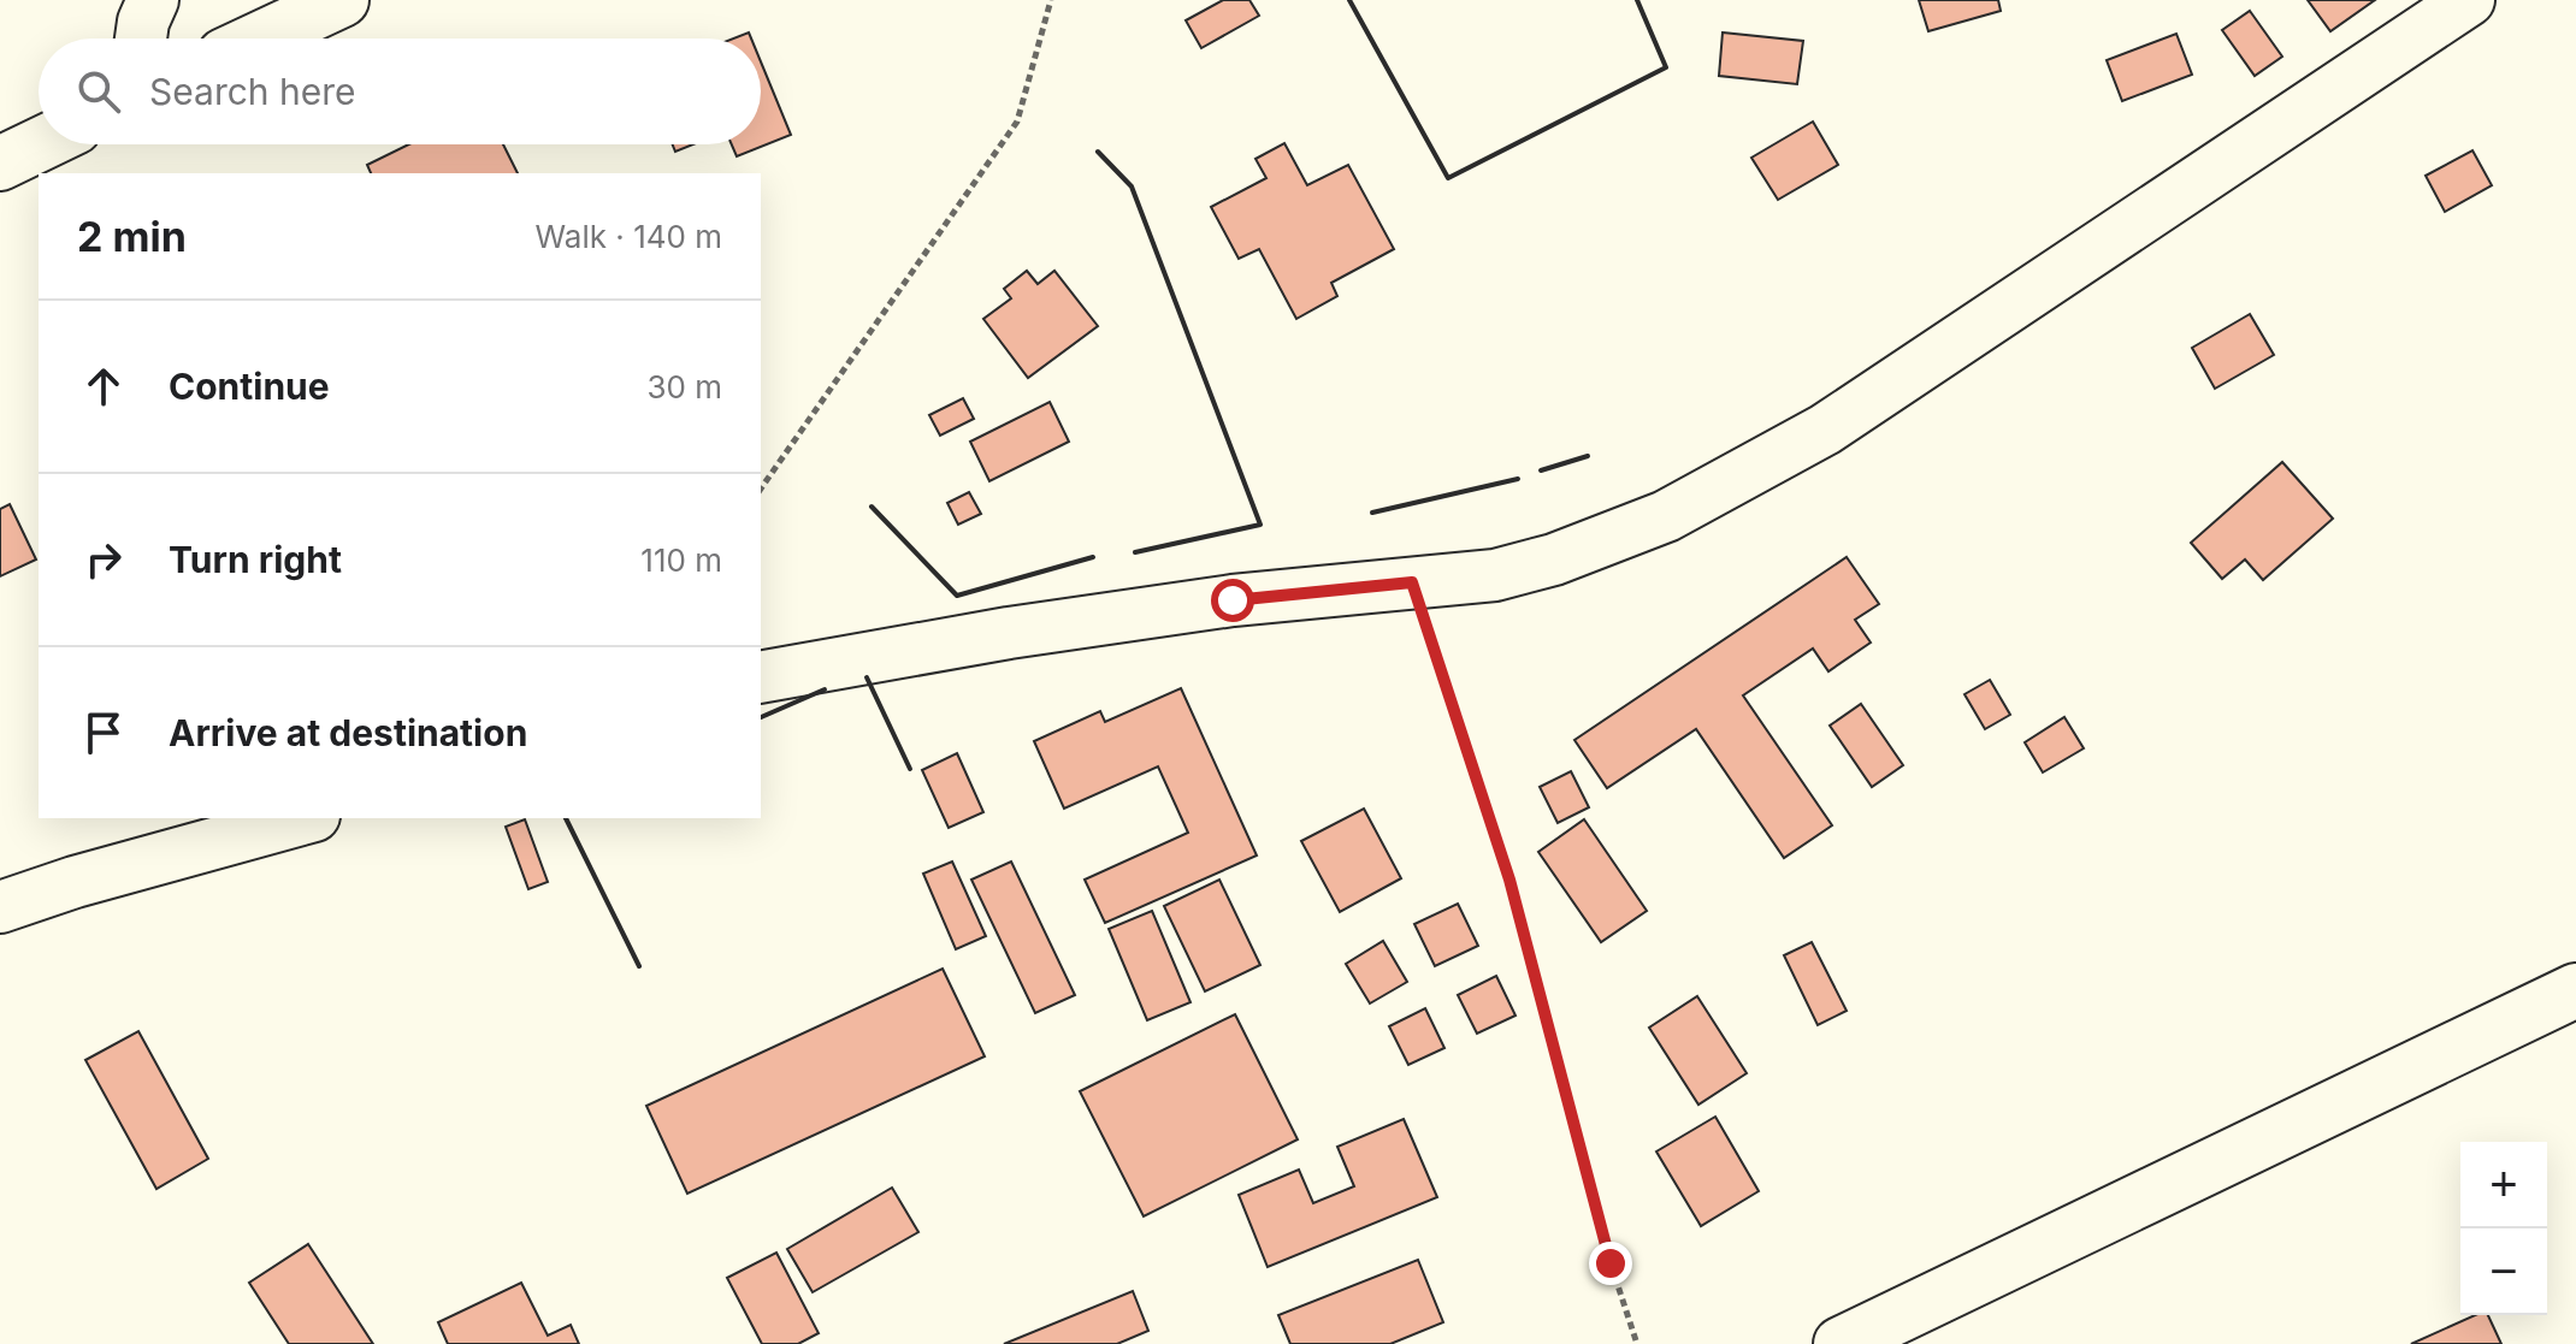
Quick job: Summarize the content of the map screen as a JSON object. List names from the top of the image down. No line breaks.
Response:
{"page":{"search":"Search here","heading":["2 min","Walk · 140 m"],"list":[["Continue","30 m"],["Turn right","110 m"],"Arrive at destination"],"map_buttons":["+","−"]}}
